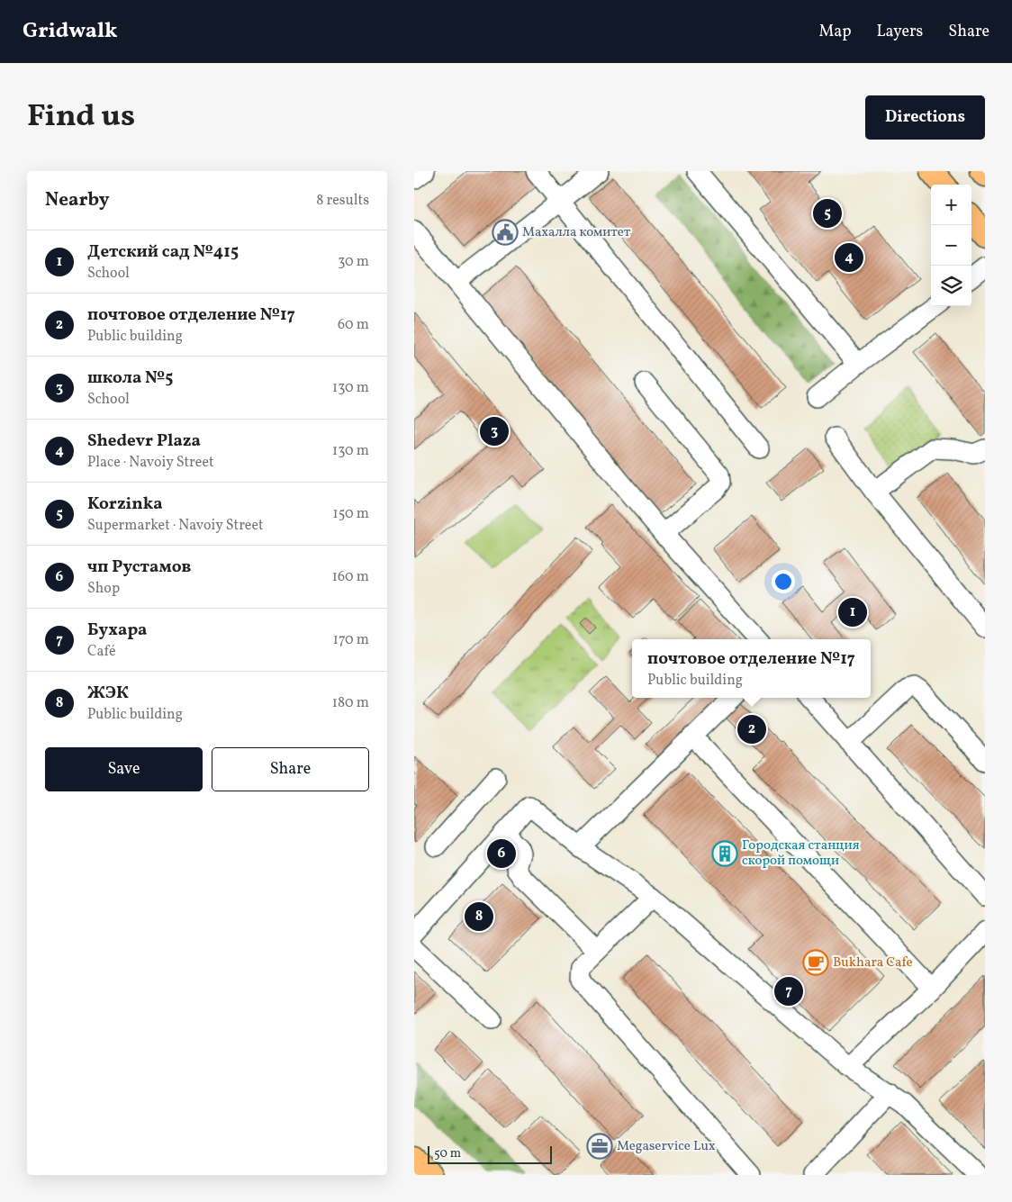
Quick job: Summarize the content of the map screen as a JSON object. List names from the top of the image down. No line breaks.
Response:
{"places":{"public building":["Махалла комитет"],"building":["Городская станция скорой помощи"],"cafe":["Bukhara Cafe"],"office":["Megaservice Lux"]},"scale_bar":"50 m","page":{"header":"Gridwalk","nav":["Map","Layers","Share"],"title":"Find us","buttons":["Directions",["Save","Share"]],"heading":["Nearby","8 results"],"map_buttons":["+","−"],"pins":["5","4","3","1","2","6","8","7"],"list":[{"mark":"1","name":"Детский сад №415","note":"School","value":"30 m"},{"mark":"2","name":"почтовое отделение №17","note":"Public building","value":"60 m"},{"mark":"3","name":"школа №5","note":"School","value":"130 m"},{"mark":"4","name":"Shedevr Plaza","note":"Place · Navoiy Street","value":"130 m"},{"mark":"5","name":"Korzinka","note":"Supermarket · Navoiy Street","value":"150 m"},{"mark":"6","name":"чп Рустамов","note":"Shop","value":"160 m"},{"mark":"7","name":"Бухара","note":"Café","value":"170 m"},{"mark":"8","name":"ЖЭК","note":"Public building","value":"180 m"}],"popup":["почтовое отделение №17","Public building"],"scale":"50 m"}}
